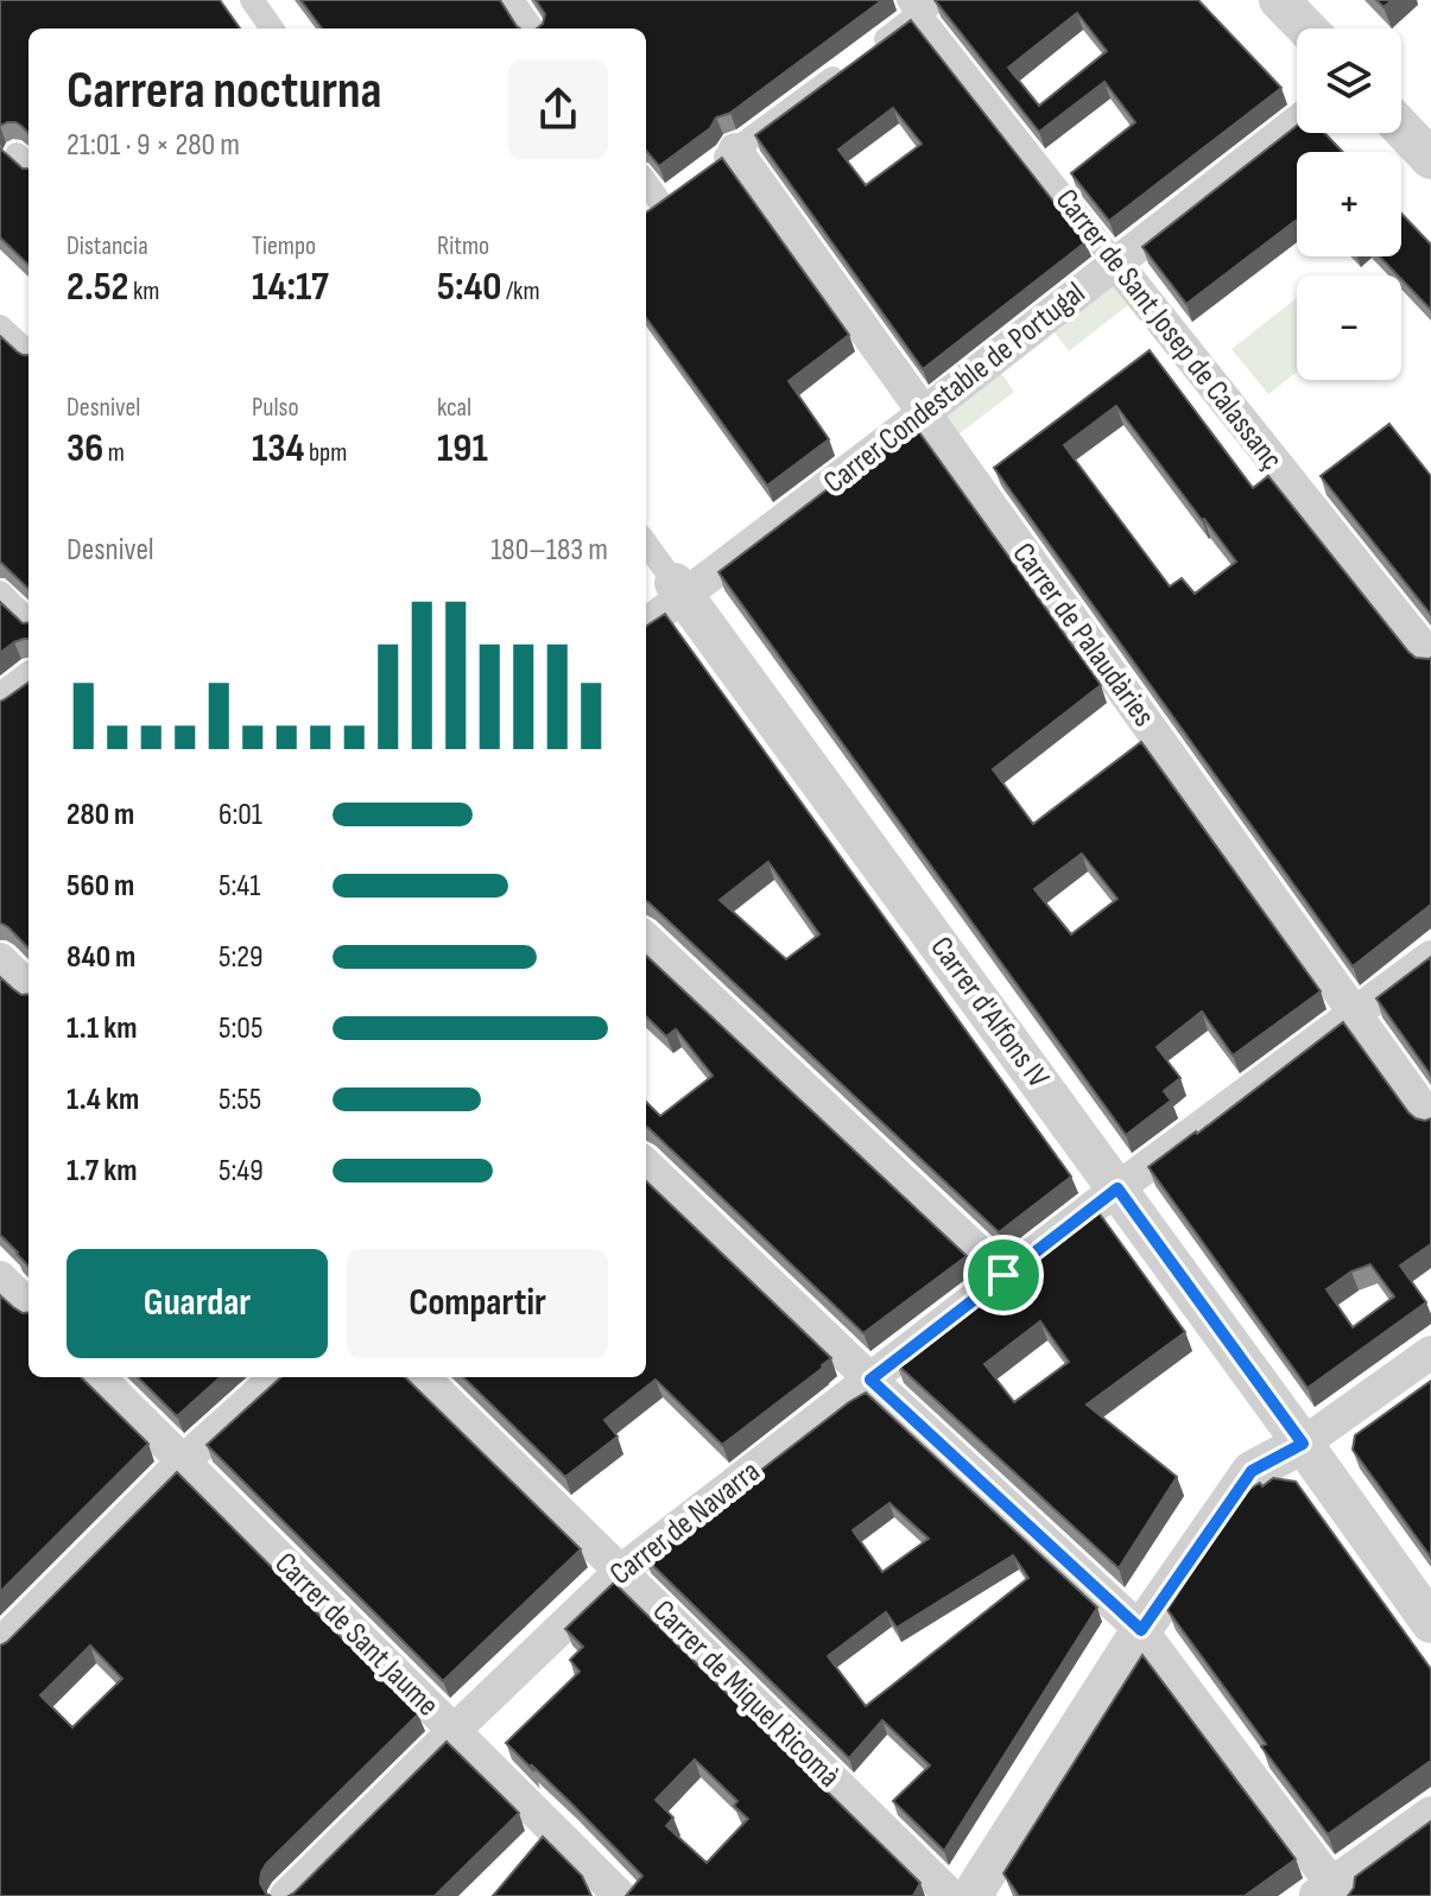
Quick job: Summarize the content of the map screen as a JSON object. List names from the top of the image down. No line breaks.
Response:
{"streets":{"street":["Carrer de Sant Josep de Calassanç","Carrer Condestable de Portugal","Carrer de Palaudàries","Carrer d'Alfons IV","Carrer de Navarra","Carrer de Sant Jaume","Carrer de Miquel Ricomà"]},"crossings":[["Carrer de Sant Josep de Calassanç","Carrer Condestable de Portugal"],["Carrer Condestable de Portugal","Carrer de Palaudàries"],["Carrer Condestable de Portugal","Carrer d'Alfons IV"],["Carrer de Palaudàries","Carrer de Navarra"],["Carrer d'Alfons IV","Carrer de Navarra"],["Carrer de Navarra","Carrer de Sant Jaume"],["Carrer de Navarra","Carrer de Miquel Ricomà"]],"page":{"map_buttons":["+","−"],"heading":["Carrera nocturna","21:01 · 9 × 280 m"],"stats":[["Distancia","2.52 km"],["Tiempo","14:17"],["Ritmo","5:40 /km"],["Desnivel","36 m"],["Pulso","134 bpm"],["kcal","191"]],"chart":["Desnivel","180–183 m"],"list":[{"name":"280 m","note":"6:01"},{"name":"560 m","note":"5:41"},{"name":"840 m","note":"5:29"},{"name":"1.1 km","note":"5:05"},{"name":"1.4 km","note":"5:55"},{"name":"1.7 km","note":"5:49"}],"buttons":["Guardar","Compartir"]}}
